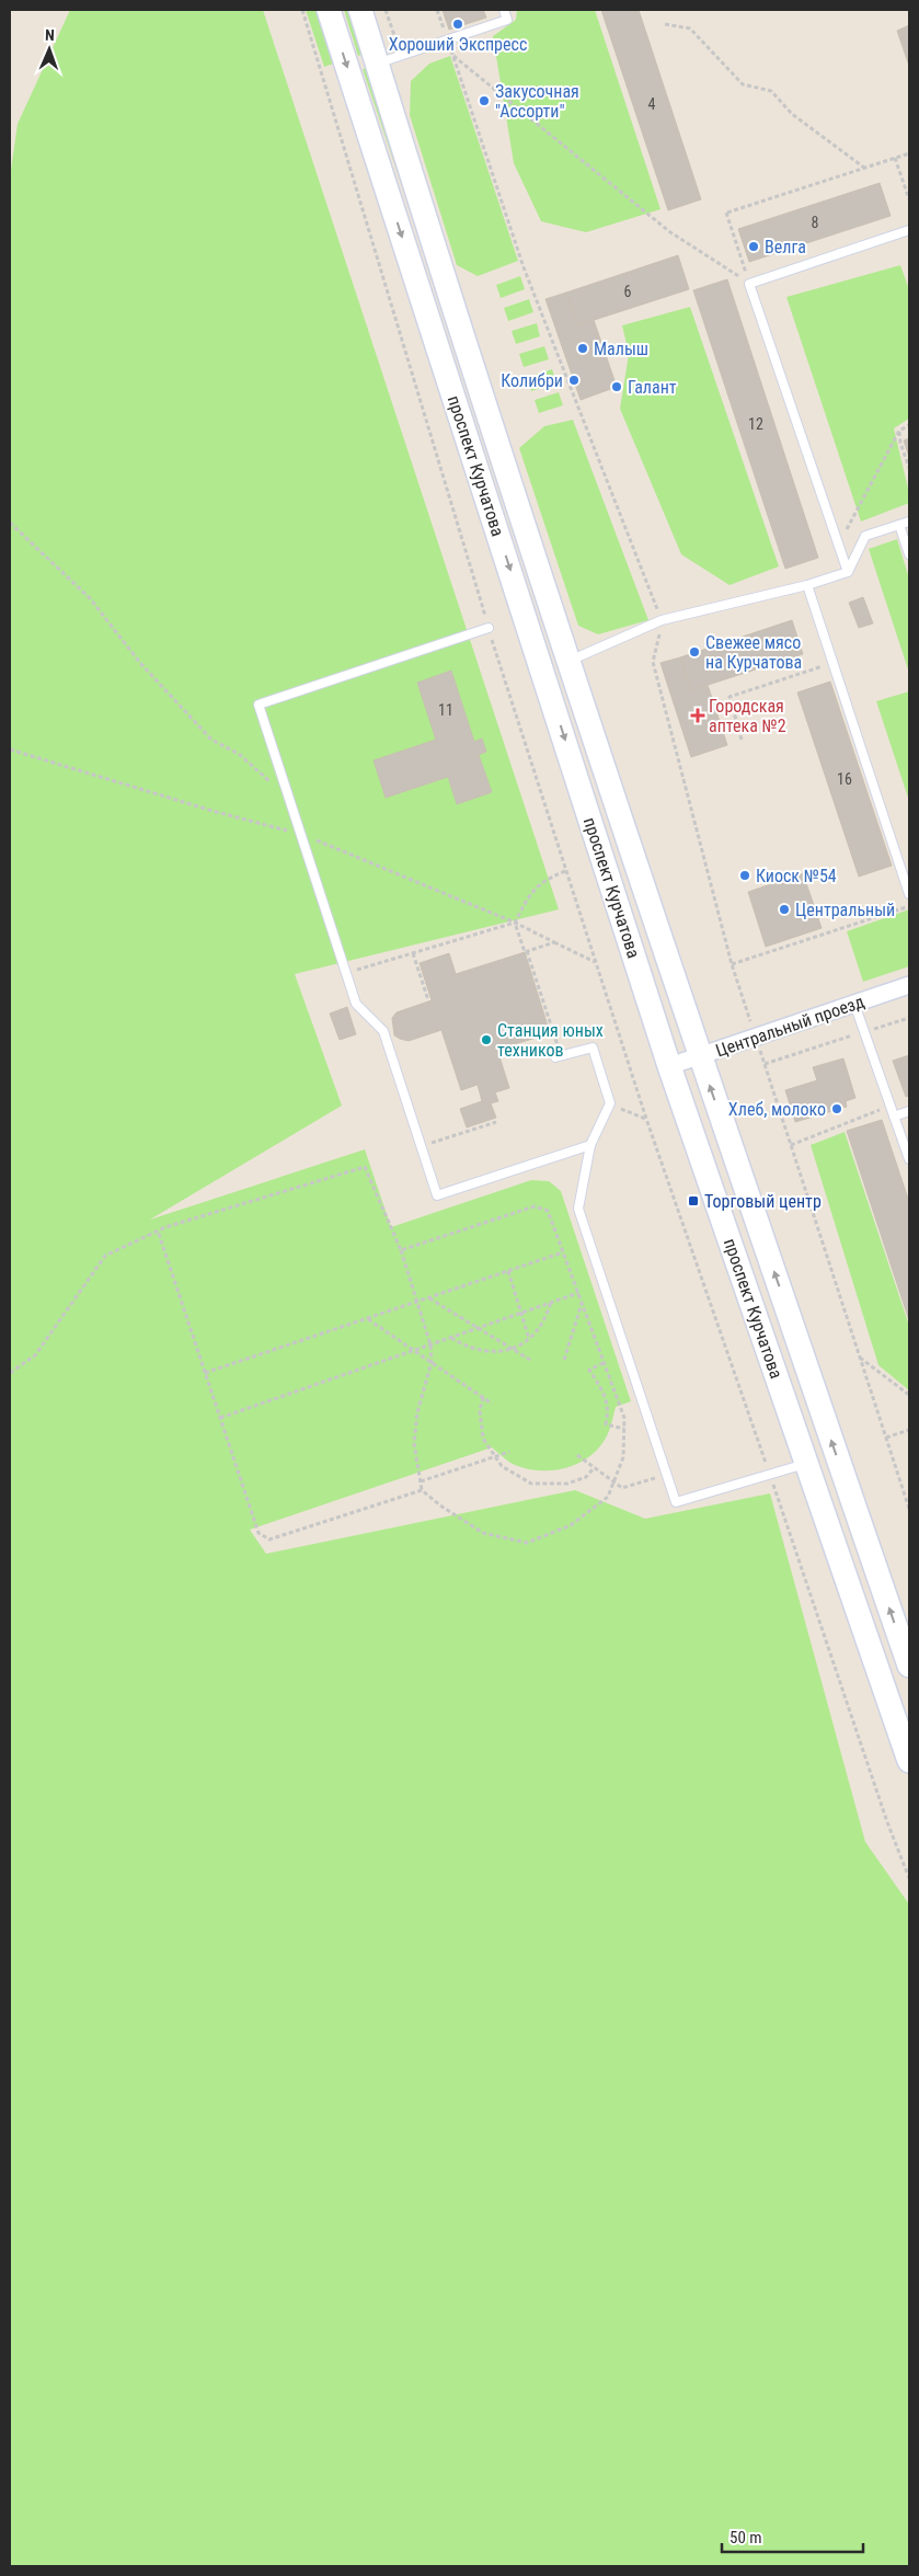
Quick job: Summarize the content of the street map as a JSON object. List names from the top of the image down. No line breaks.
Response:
{"streets":{"main road":["проспект Курчатова"],"street":["Центральный проезд"]},"crossings":[["проспект Курчатова","Центральный проезд"]],"places":{"other":["Хороший Экспресс","Закусочная \"Ассорти\"","Велга","Малыш","Колибри","Галант","Свежее мясо на Курчатова","Киоск №54","Центральный","Станция юных техников","Хлеб, молоко"],"health":["Городская аптека №2"],"transit":["Торговый центр"]},"house_numbers":["4","8","6","12","11","16"],"scale_bar":"50 m","north":"top"}
